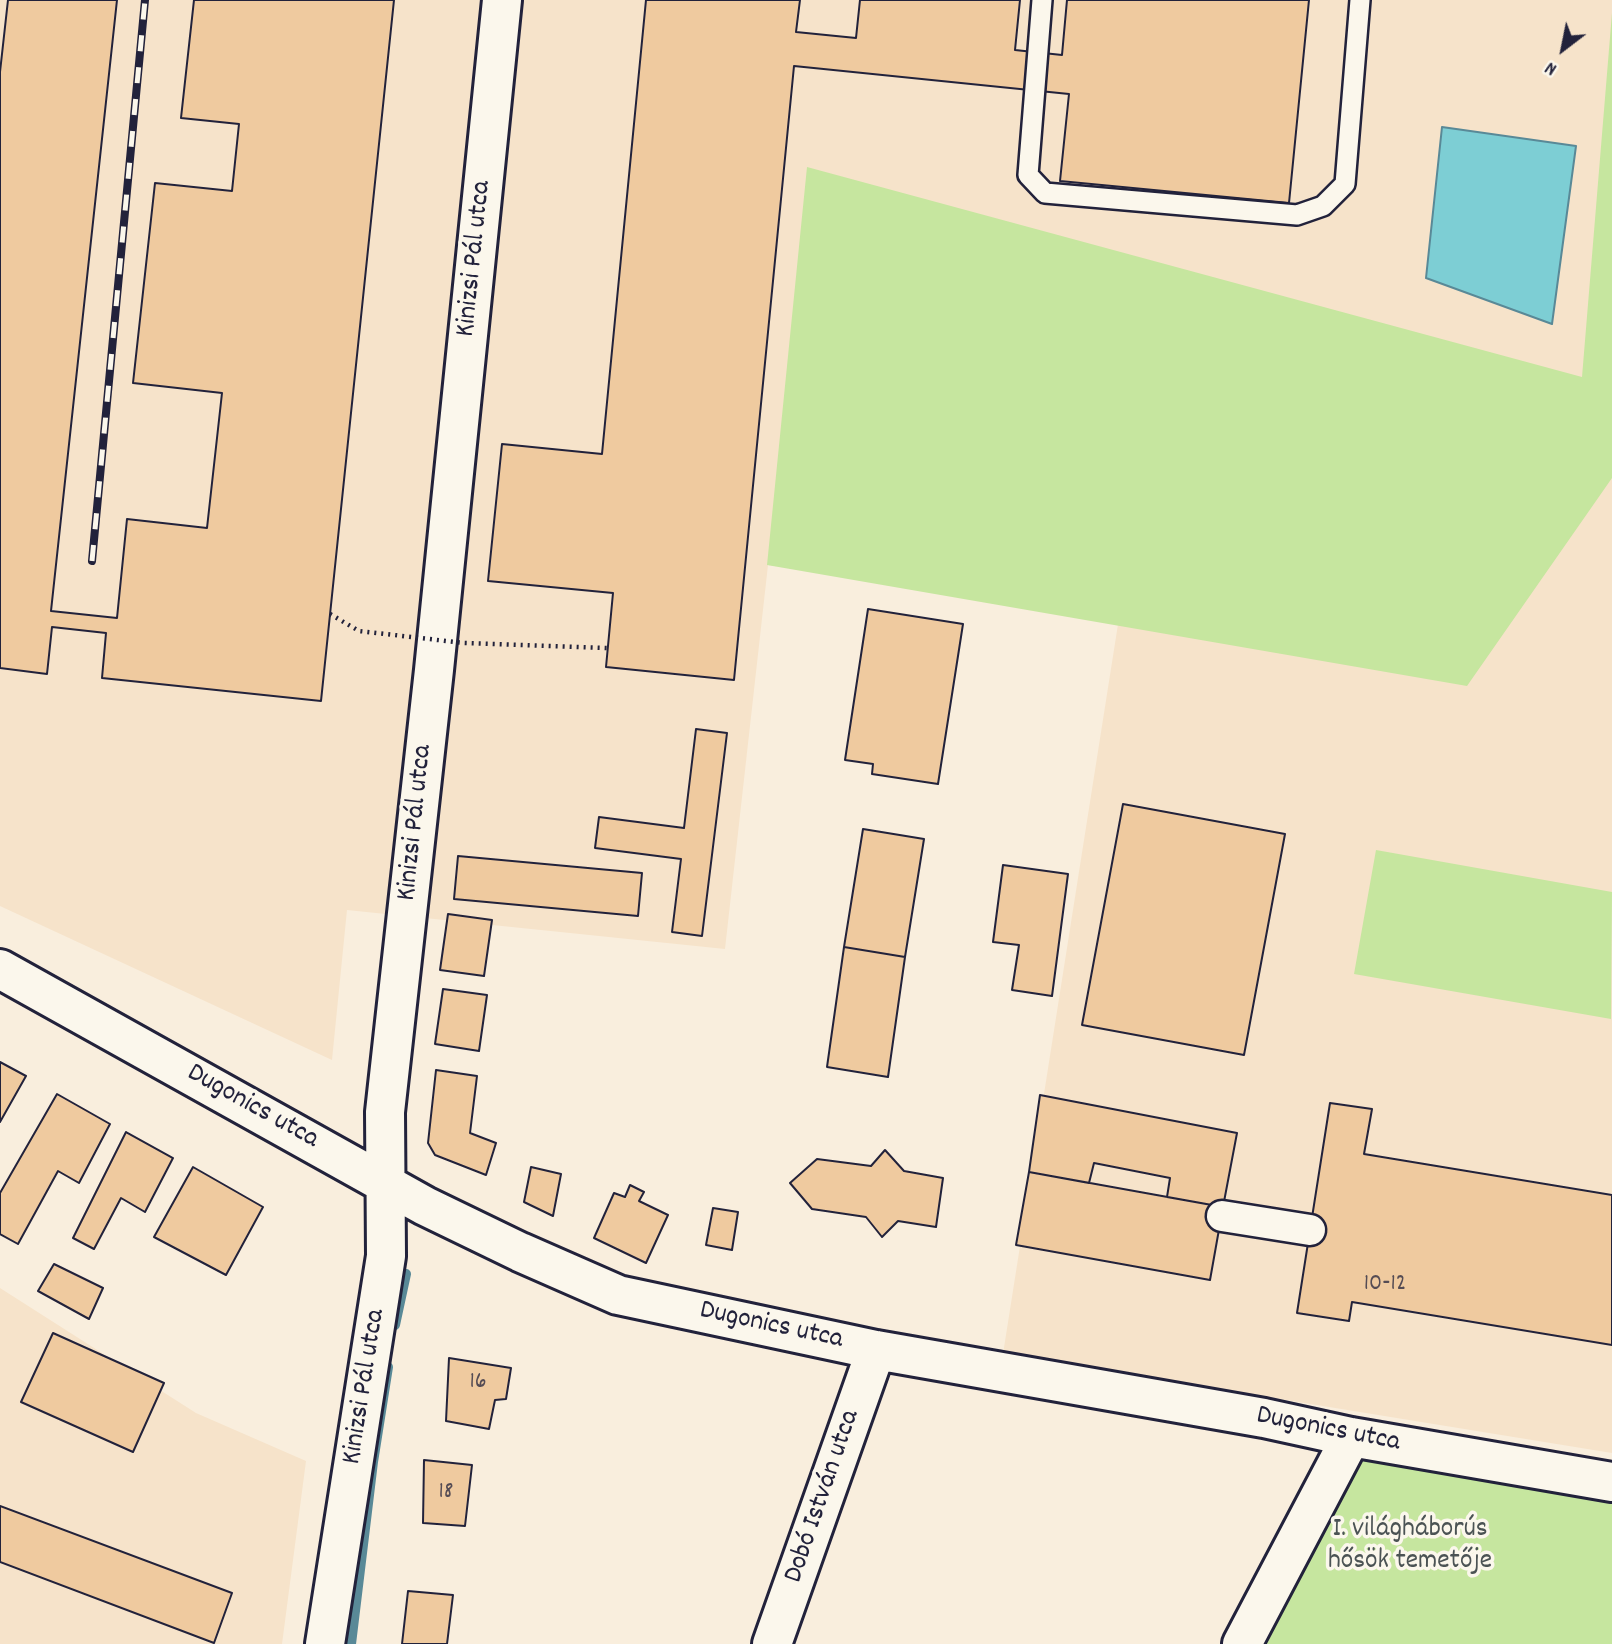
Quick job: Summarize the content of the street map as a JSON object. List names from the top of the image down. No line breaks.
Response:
{"streets":{"street":["Kinizsi Pál utca","Dugonics utca","Dobó István utca"]},"crossings":[["Kinizsi Pál utca","Dugonics utca"],["Dugonics utca","Dobó István utca"]],"parks":["I. világháborús hősök temetője"],"house_numbers":["10-12","16","18"],"north":"bottom left"}
